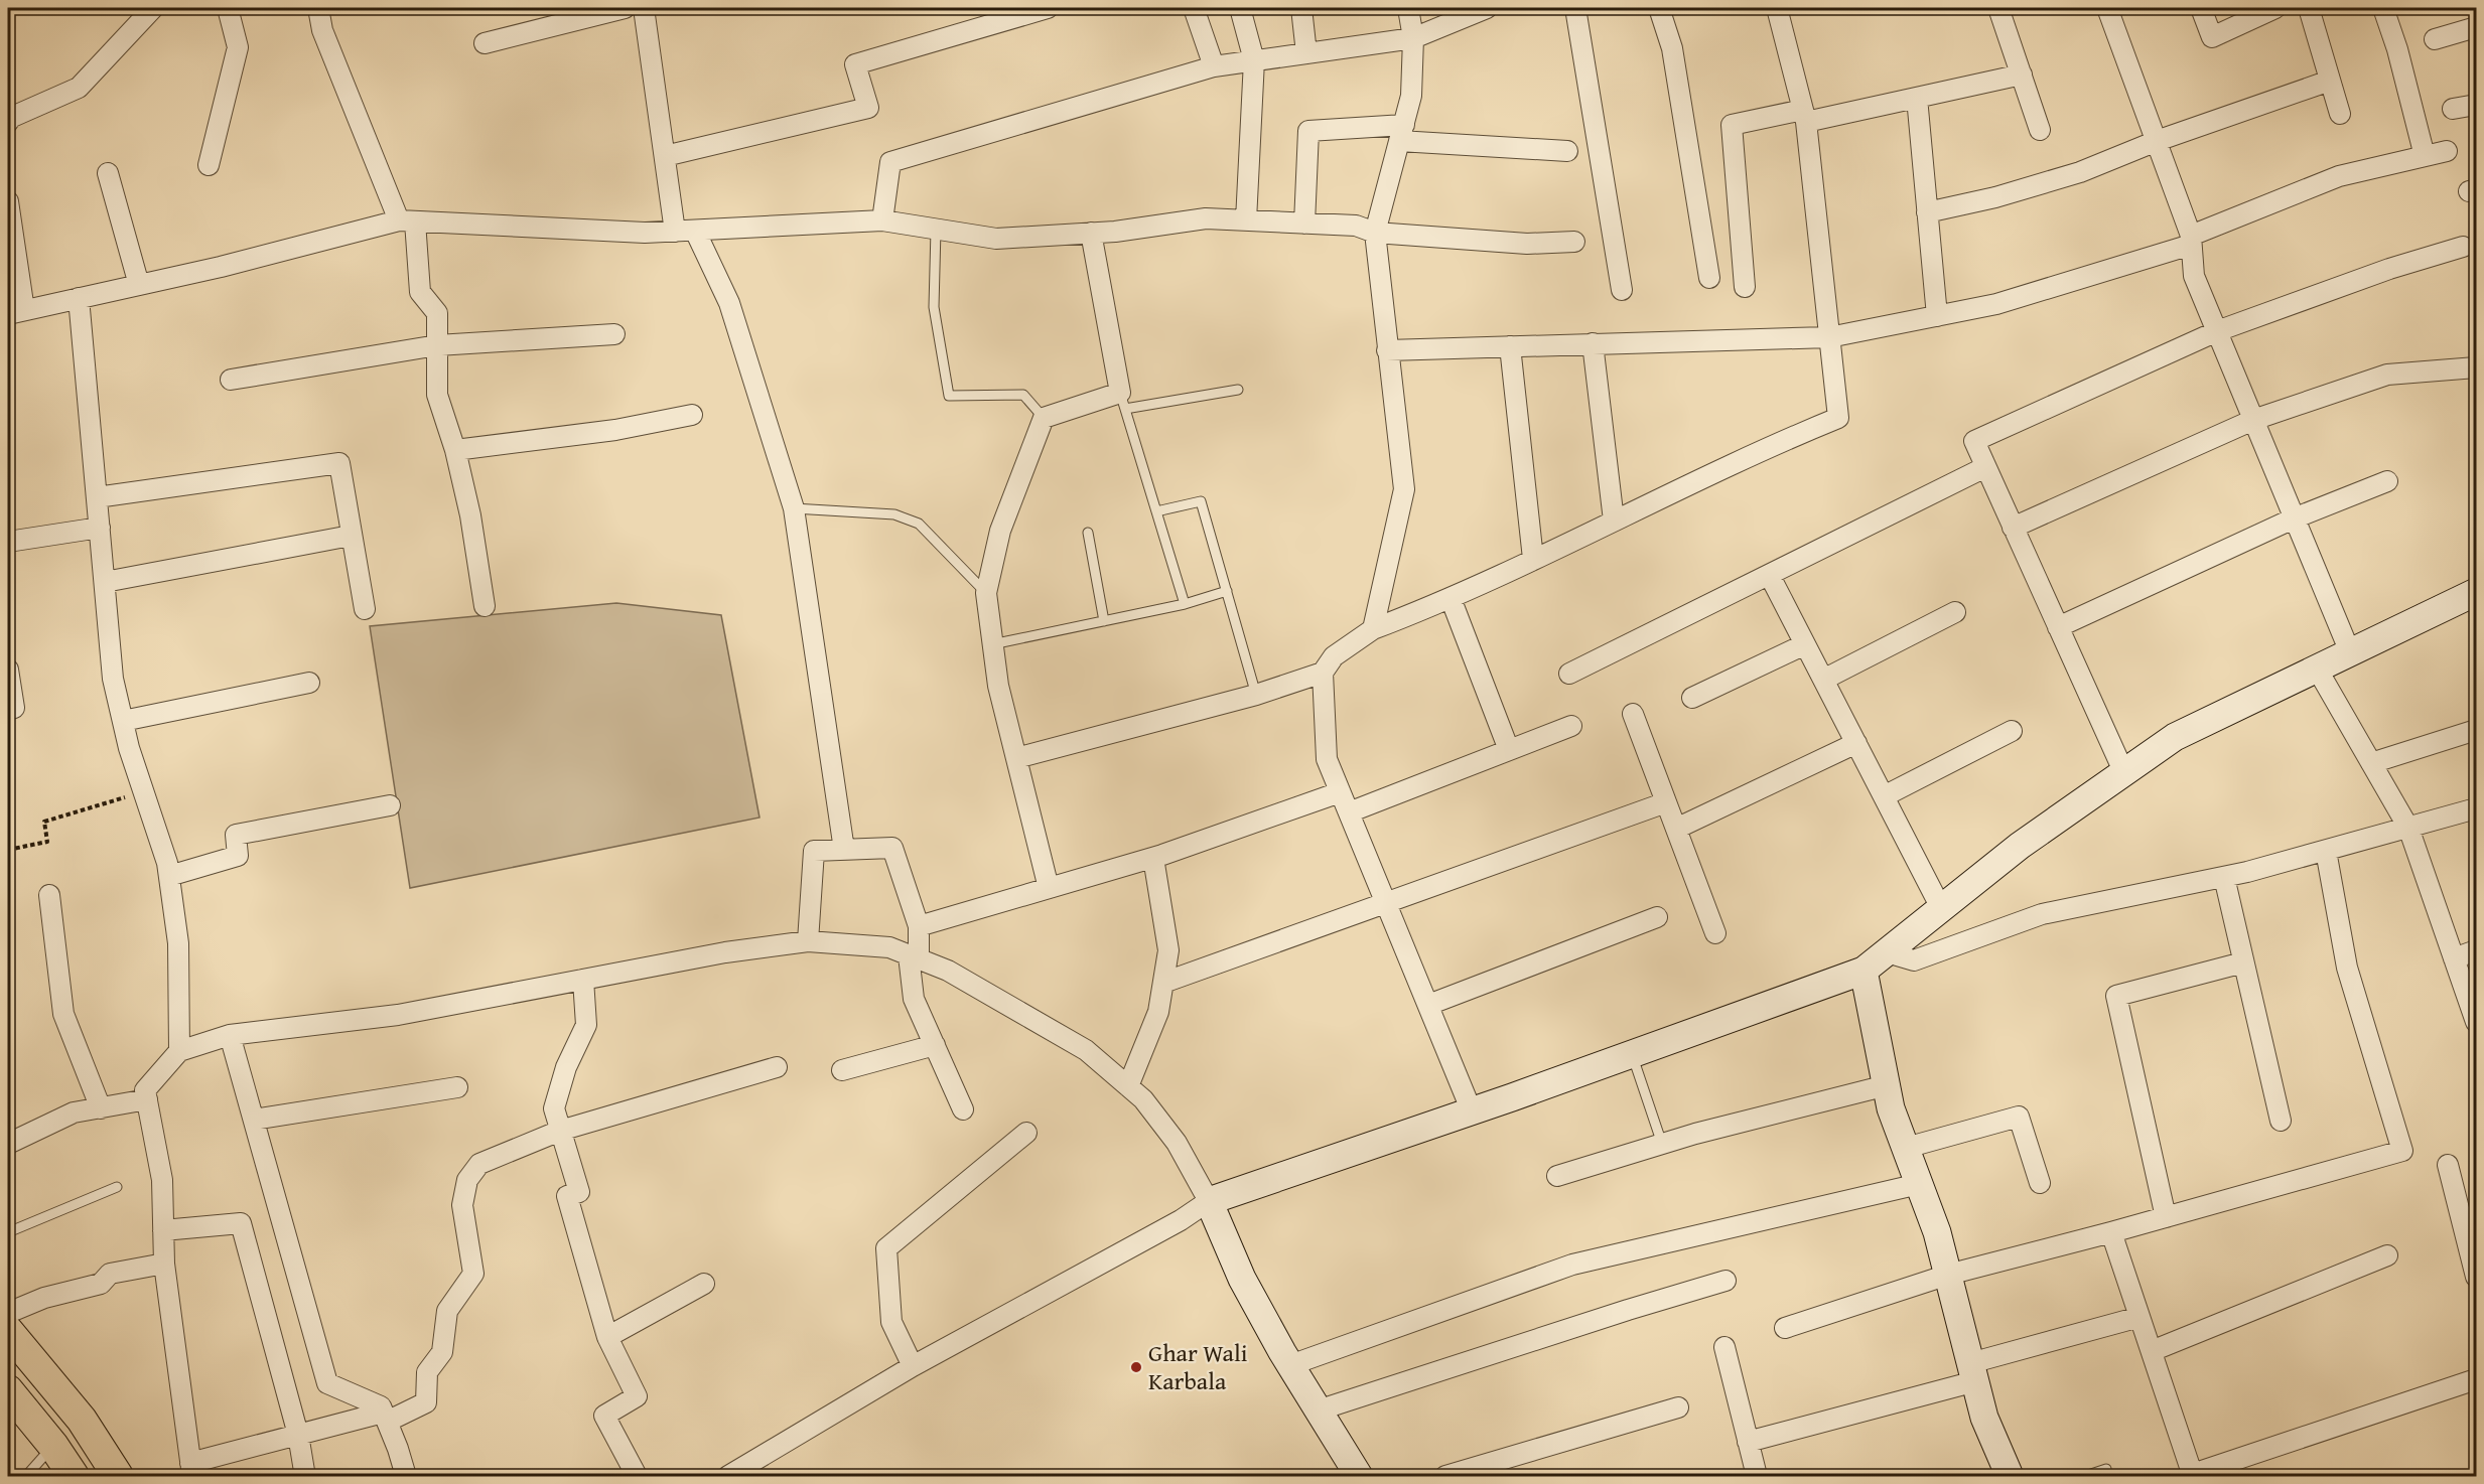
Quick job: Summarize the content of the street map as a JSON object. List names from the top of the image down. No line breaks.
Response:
{"places":["Ghar Wali Karbala"]}
